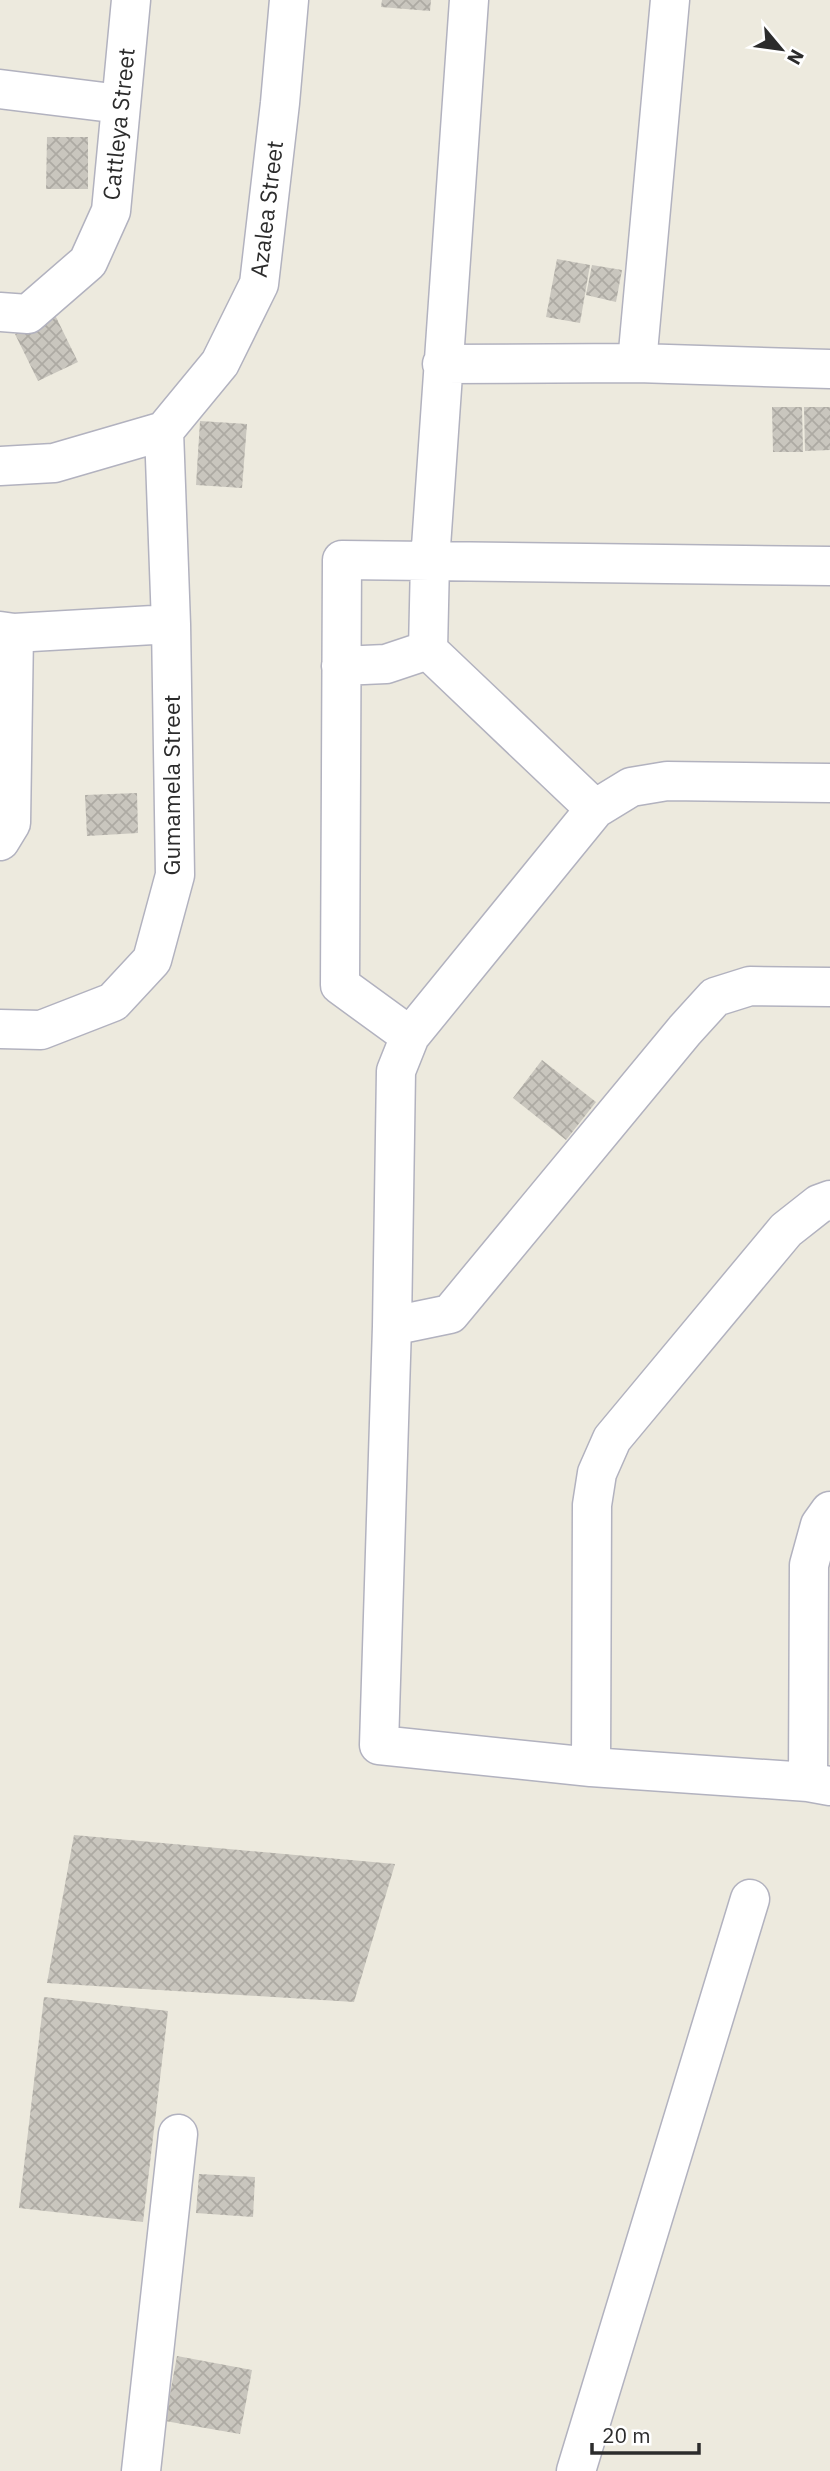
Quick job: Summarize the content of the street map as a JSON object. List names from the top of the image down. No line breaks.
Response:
{"streets":{"street":["Cattleya Street","Azalea Street","Gumamela Street"]},"crossings":[["Azalea Street","Gumamela Street"]],"scale_bar":"20 m","north":"bottom right"}
